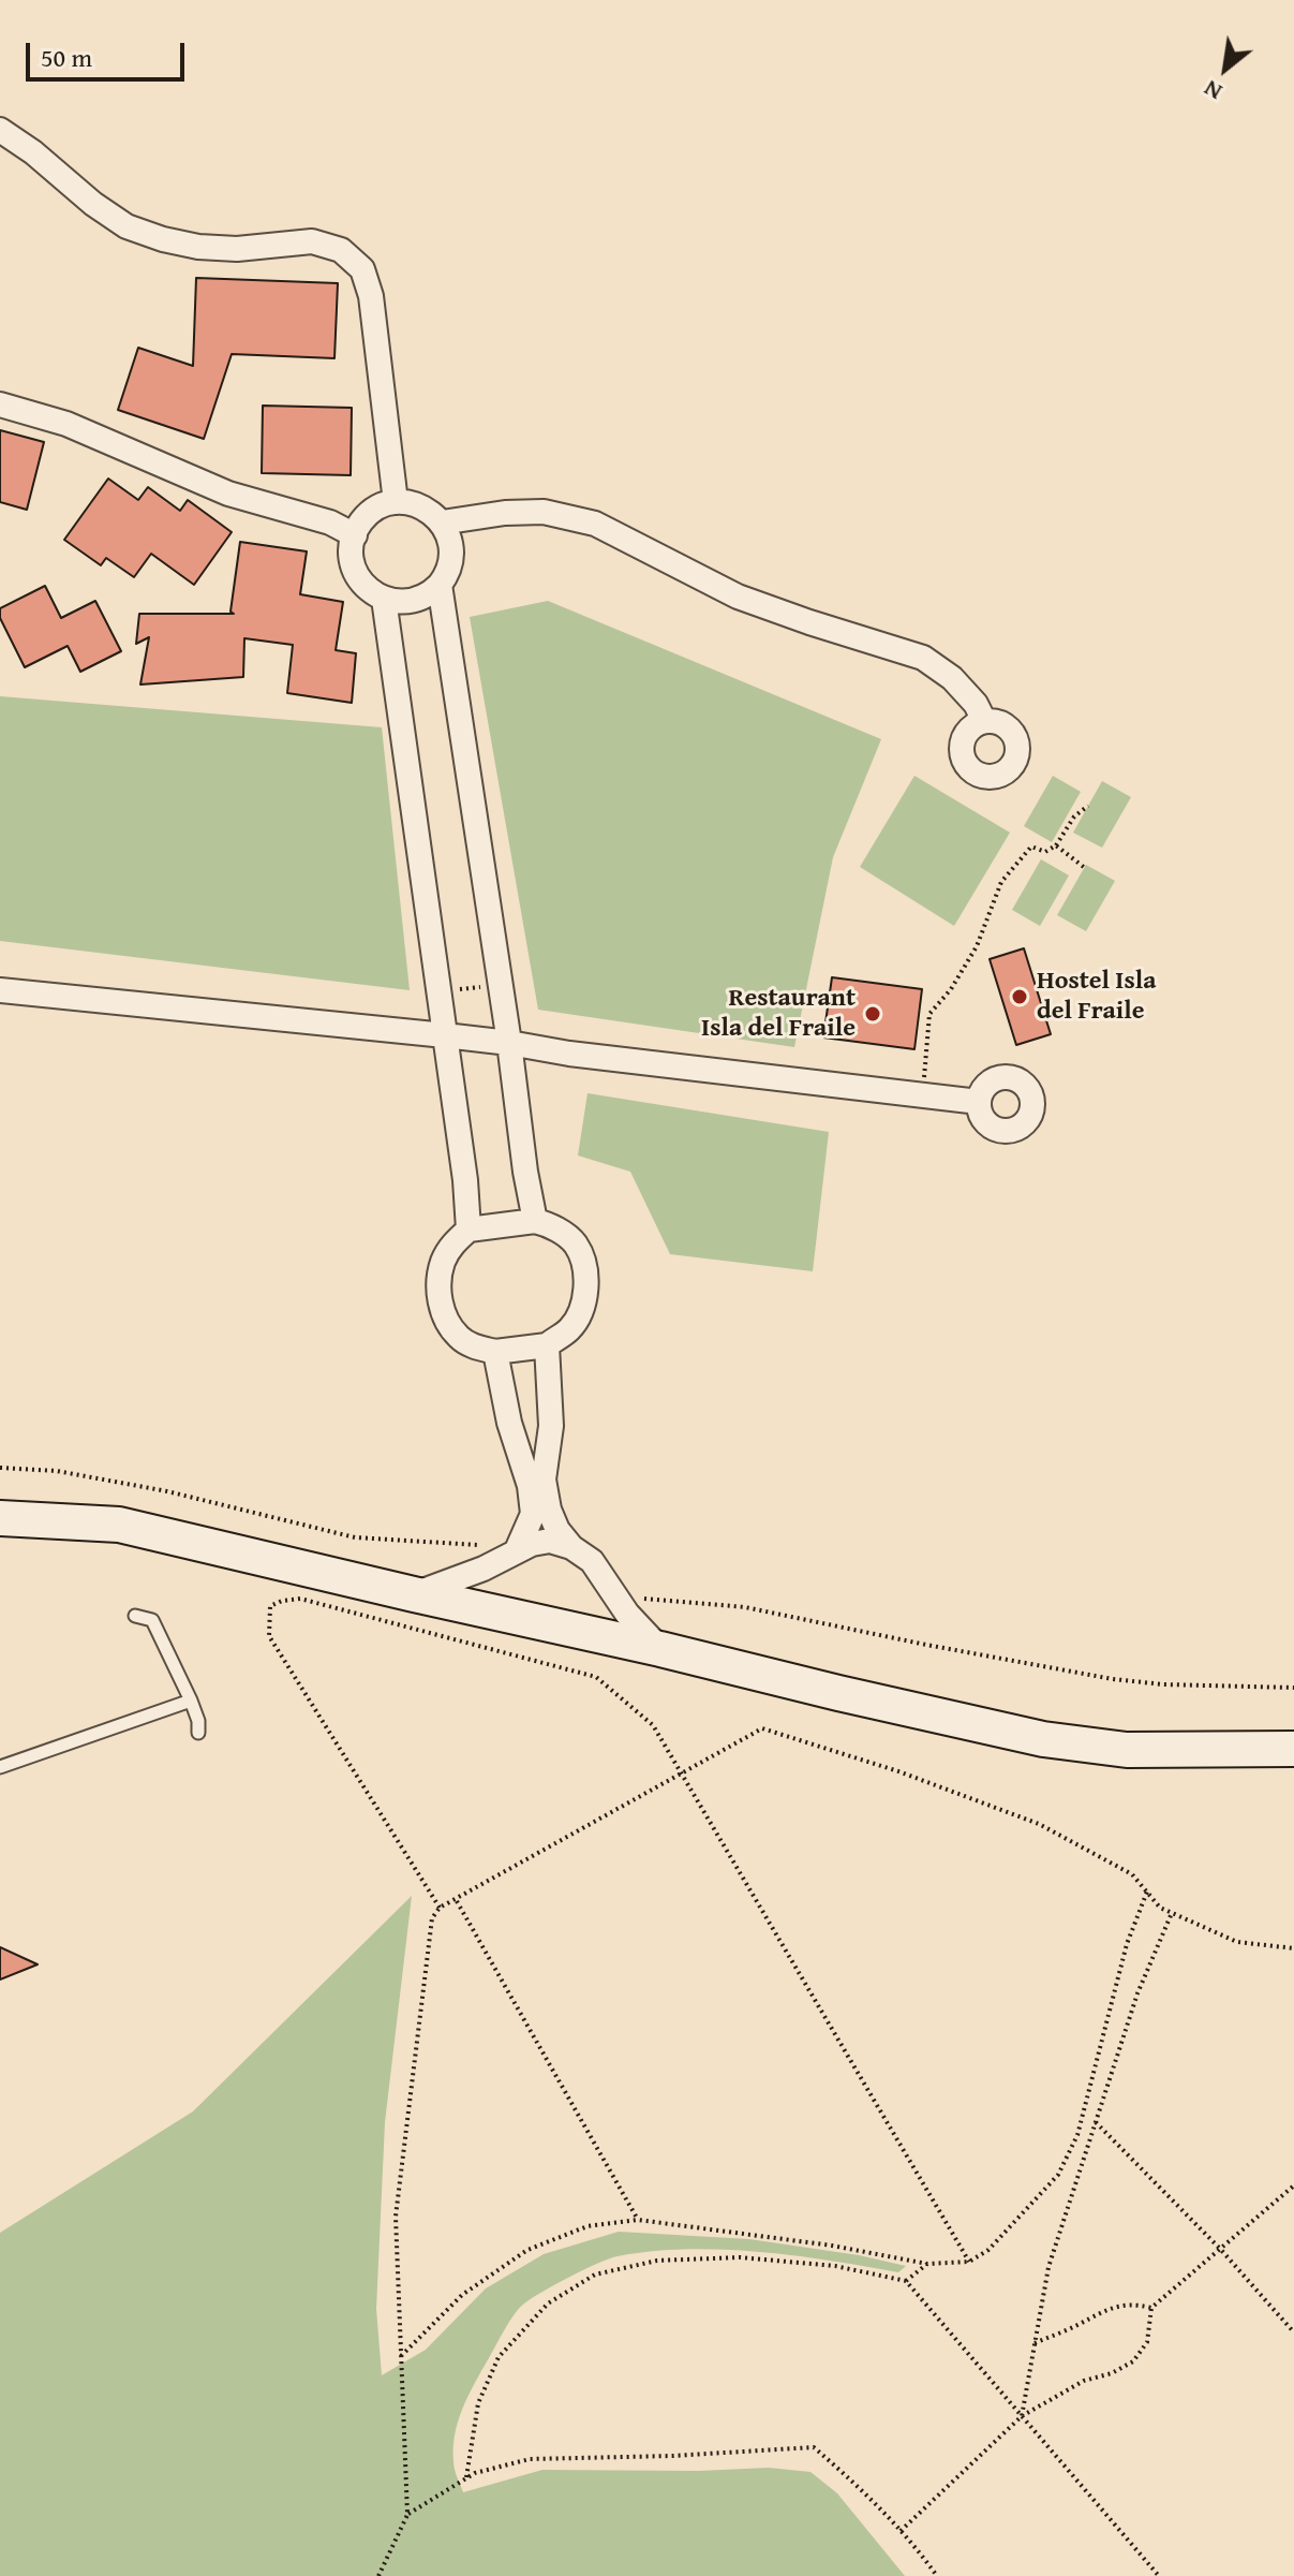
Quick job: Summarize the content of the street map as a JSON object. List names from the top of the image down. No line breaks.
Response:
{"places":["Hostel Isla del Fraile","Restaurant Isla del Fraile"],"scale_bar":"50 m","north":"bottom left"}
